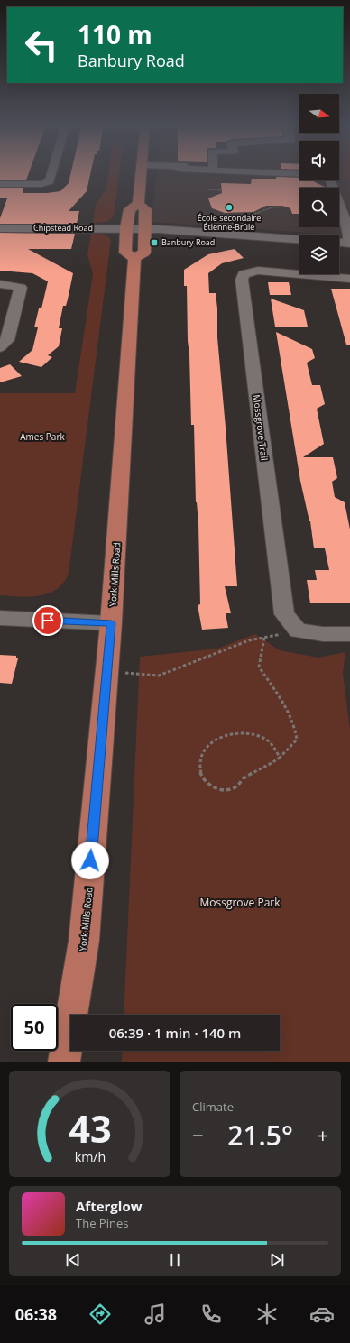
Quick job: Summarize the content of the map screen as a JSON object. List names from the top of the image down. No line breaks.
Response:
{"streets":{"main road":["York Mills Road"],"street":["Chipstead Road","Mossgrove Trail"]},"parks":["Ames Park","Mossgrove Park"],"places":{"other":["École secondaire Étienne-Brûlé"],"transit":["Banbury Road"]},"north":"right","page":{"turn":["110 m","Banbury Road"],"limit":"50","trip":"06:39 · 1 min · 140 m","tile":"Climate","heat":["−","21.5°","+"],"song":["Afterglow","The Pines"],"tabs":"06:38","gauge":["43","km/h"]}}
